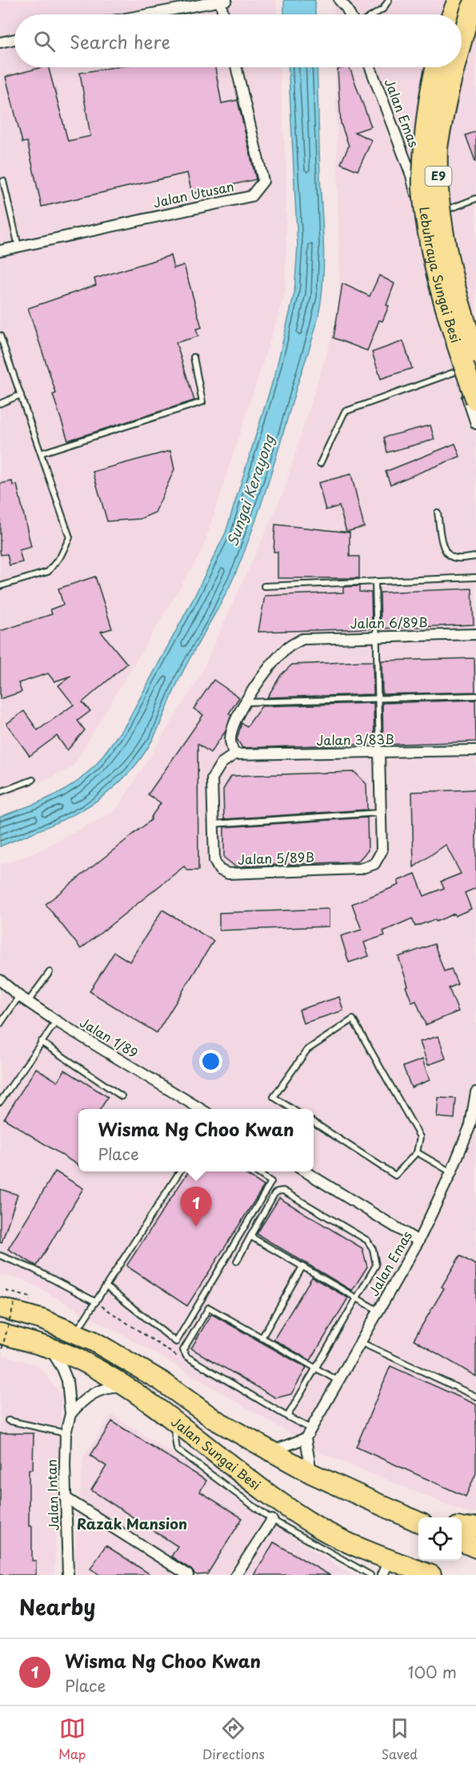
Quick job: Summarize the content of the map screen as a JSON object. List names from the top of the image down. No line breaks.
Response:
{"streets":{"highway":["E9","Lebuhraya Sungai Besi","Jalan Sungai Besi"],"street":["Jalan Emas","Jalan Utusan","Jalan 6/89B","Jalan 3/83B","Jalan 5/89B","Jalan 1/89","Jalan Intan"]},"crossings":[["Jalan 3/83B","Jalan 5/89B"],["Jalan Sungai Besi","Jalan Intan"]],"districts":["Razak Mansion"],"water":["Sungai Kerayong"],"page":{"search":"Search here","popup":["Wisma Ng Choo Kwan","Place"],"pins":"1","heading":"Nearby","list":[{"mark":"1","name":"Wisma Ng Choo Kwan","note":"Place","value":"100 m"}],"nav":["Map","Directions","Saved"]}}
